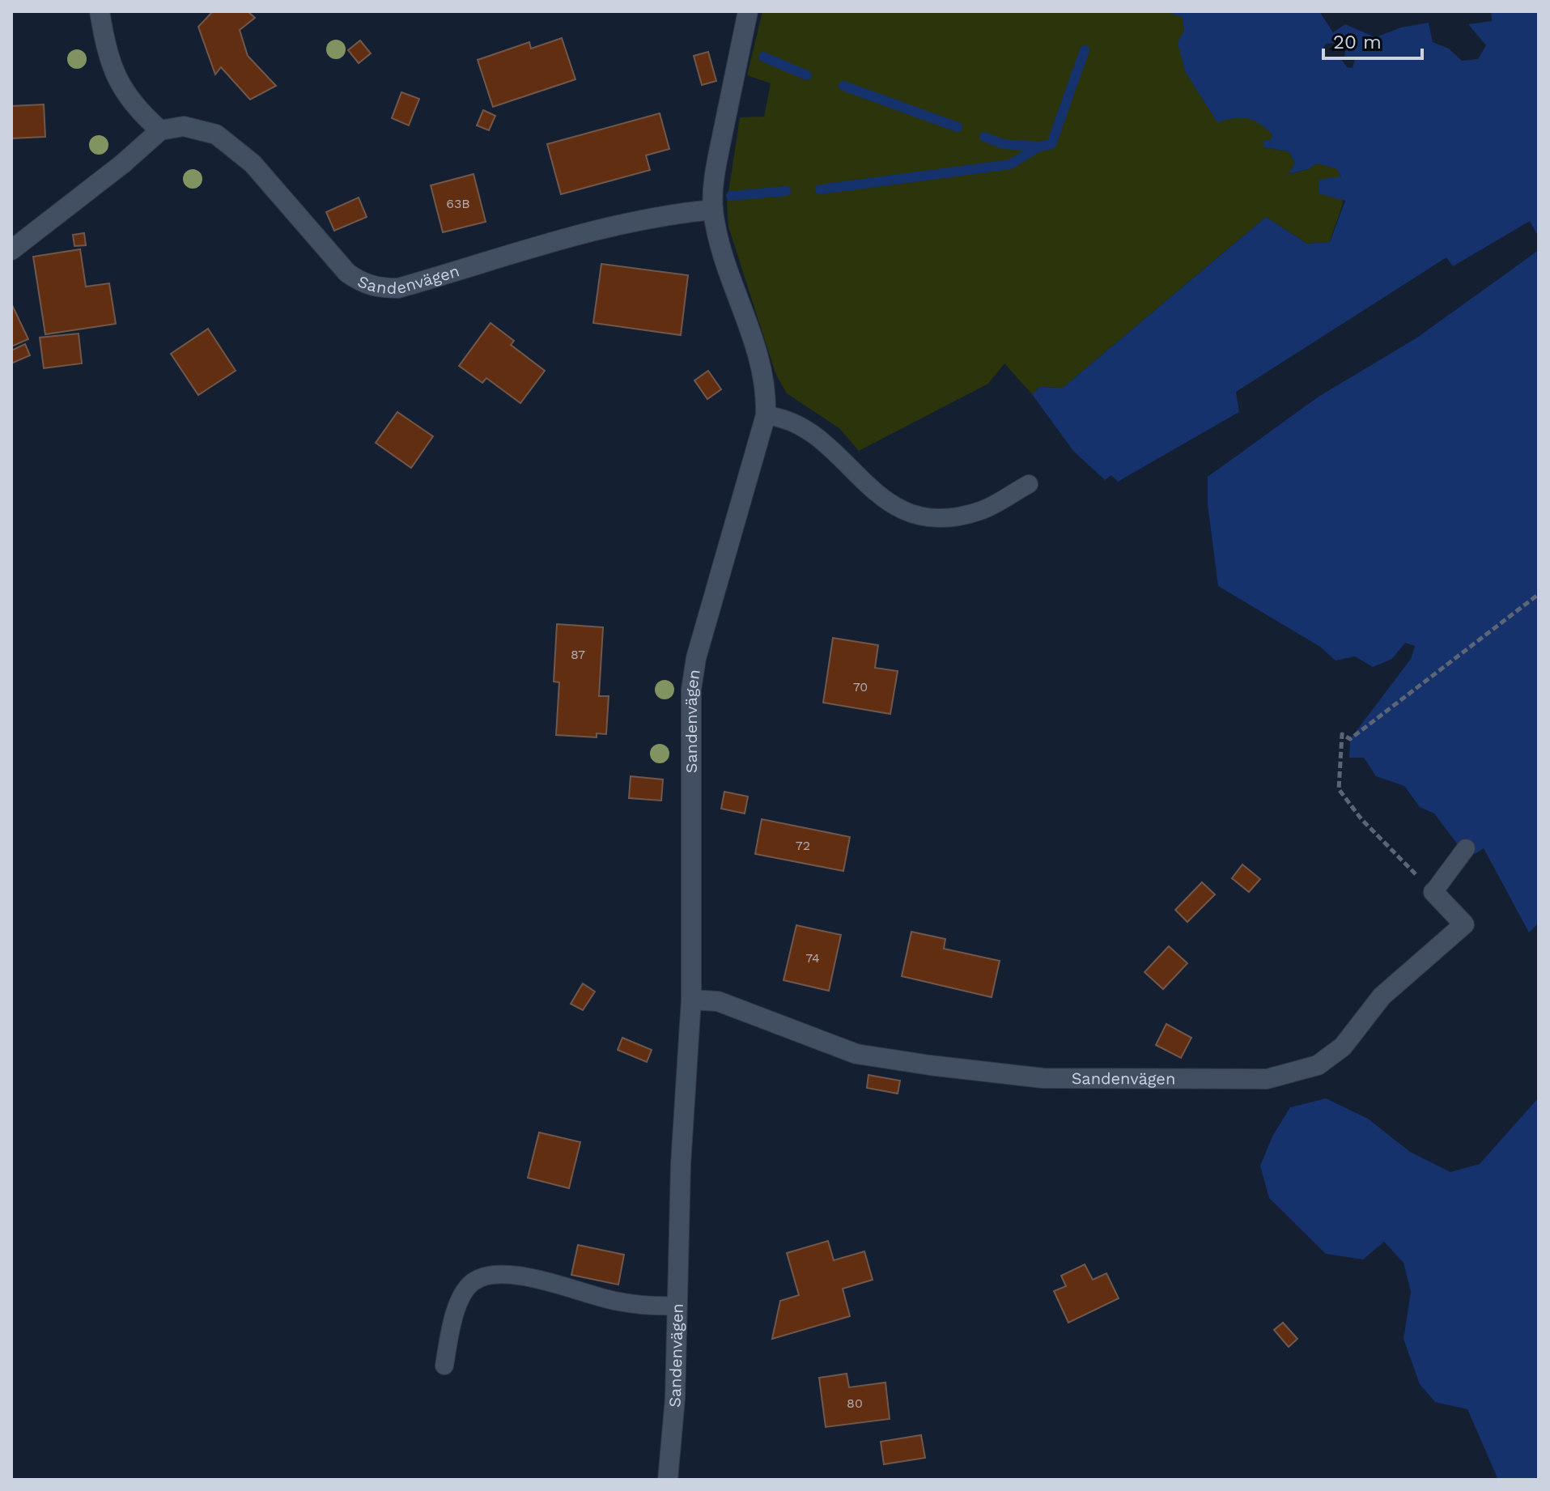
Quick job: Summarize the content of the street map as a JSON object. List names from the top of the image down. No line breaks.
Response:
{"streets":{"street":["Sandenvägen"]},"house_numbers":["63B","87","70","72","74","80"],"scale_bar":"20 m"}
